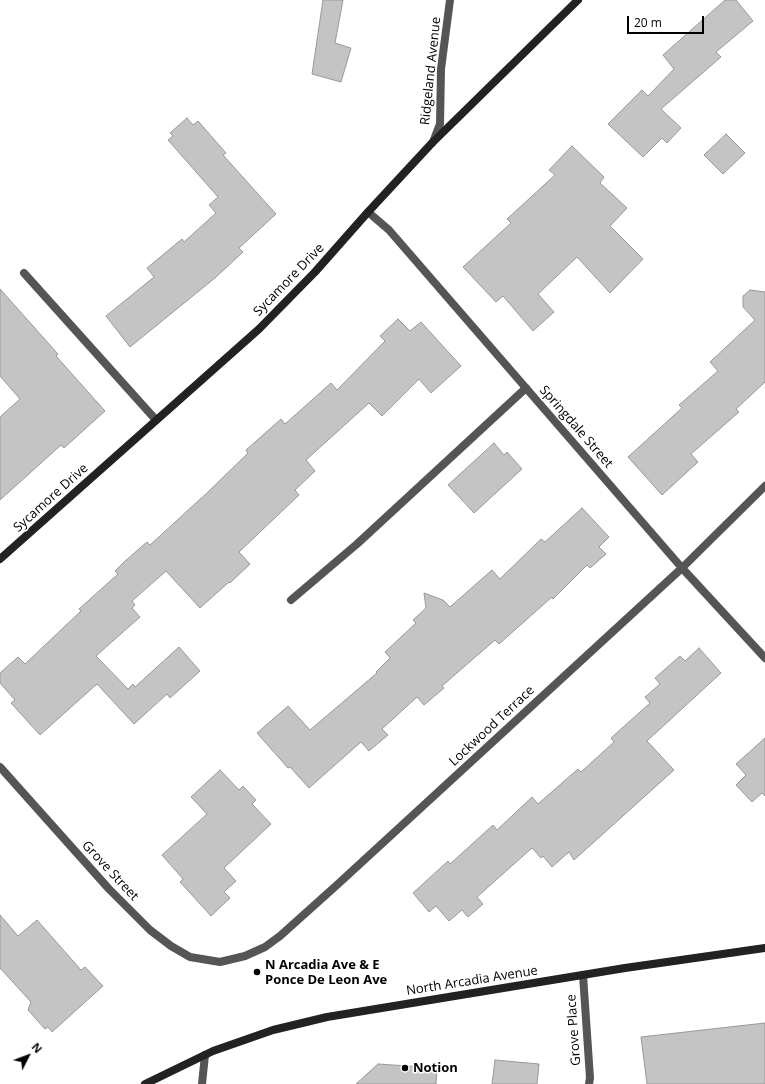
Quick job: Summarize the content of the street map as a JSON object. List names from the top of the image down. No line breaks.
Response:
{"streets":{"street":["Ridgeland Avenue","Sycamore Drive","Springdale Street","Lockwood Terrace","Grove Street","North Arcadia Avenue","Grove Place"]},"crossings":[["Ridgeland Avenue","Sycamore Drive"],["Sycamore Drive","Springdale Street"],["Springdale Street","Lockwood Terrace"],["Lockwood Terrace","Grove Street"],["North Arcadia Avenue","Grove Place"]],"places":["N Arcadia Ave & E Ponce De Leon Ave","Notion"],"scale_bar":"20 m","north":"top right"}
